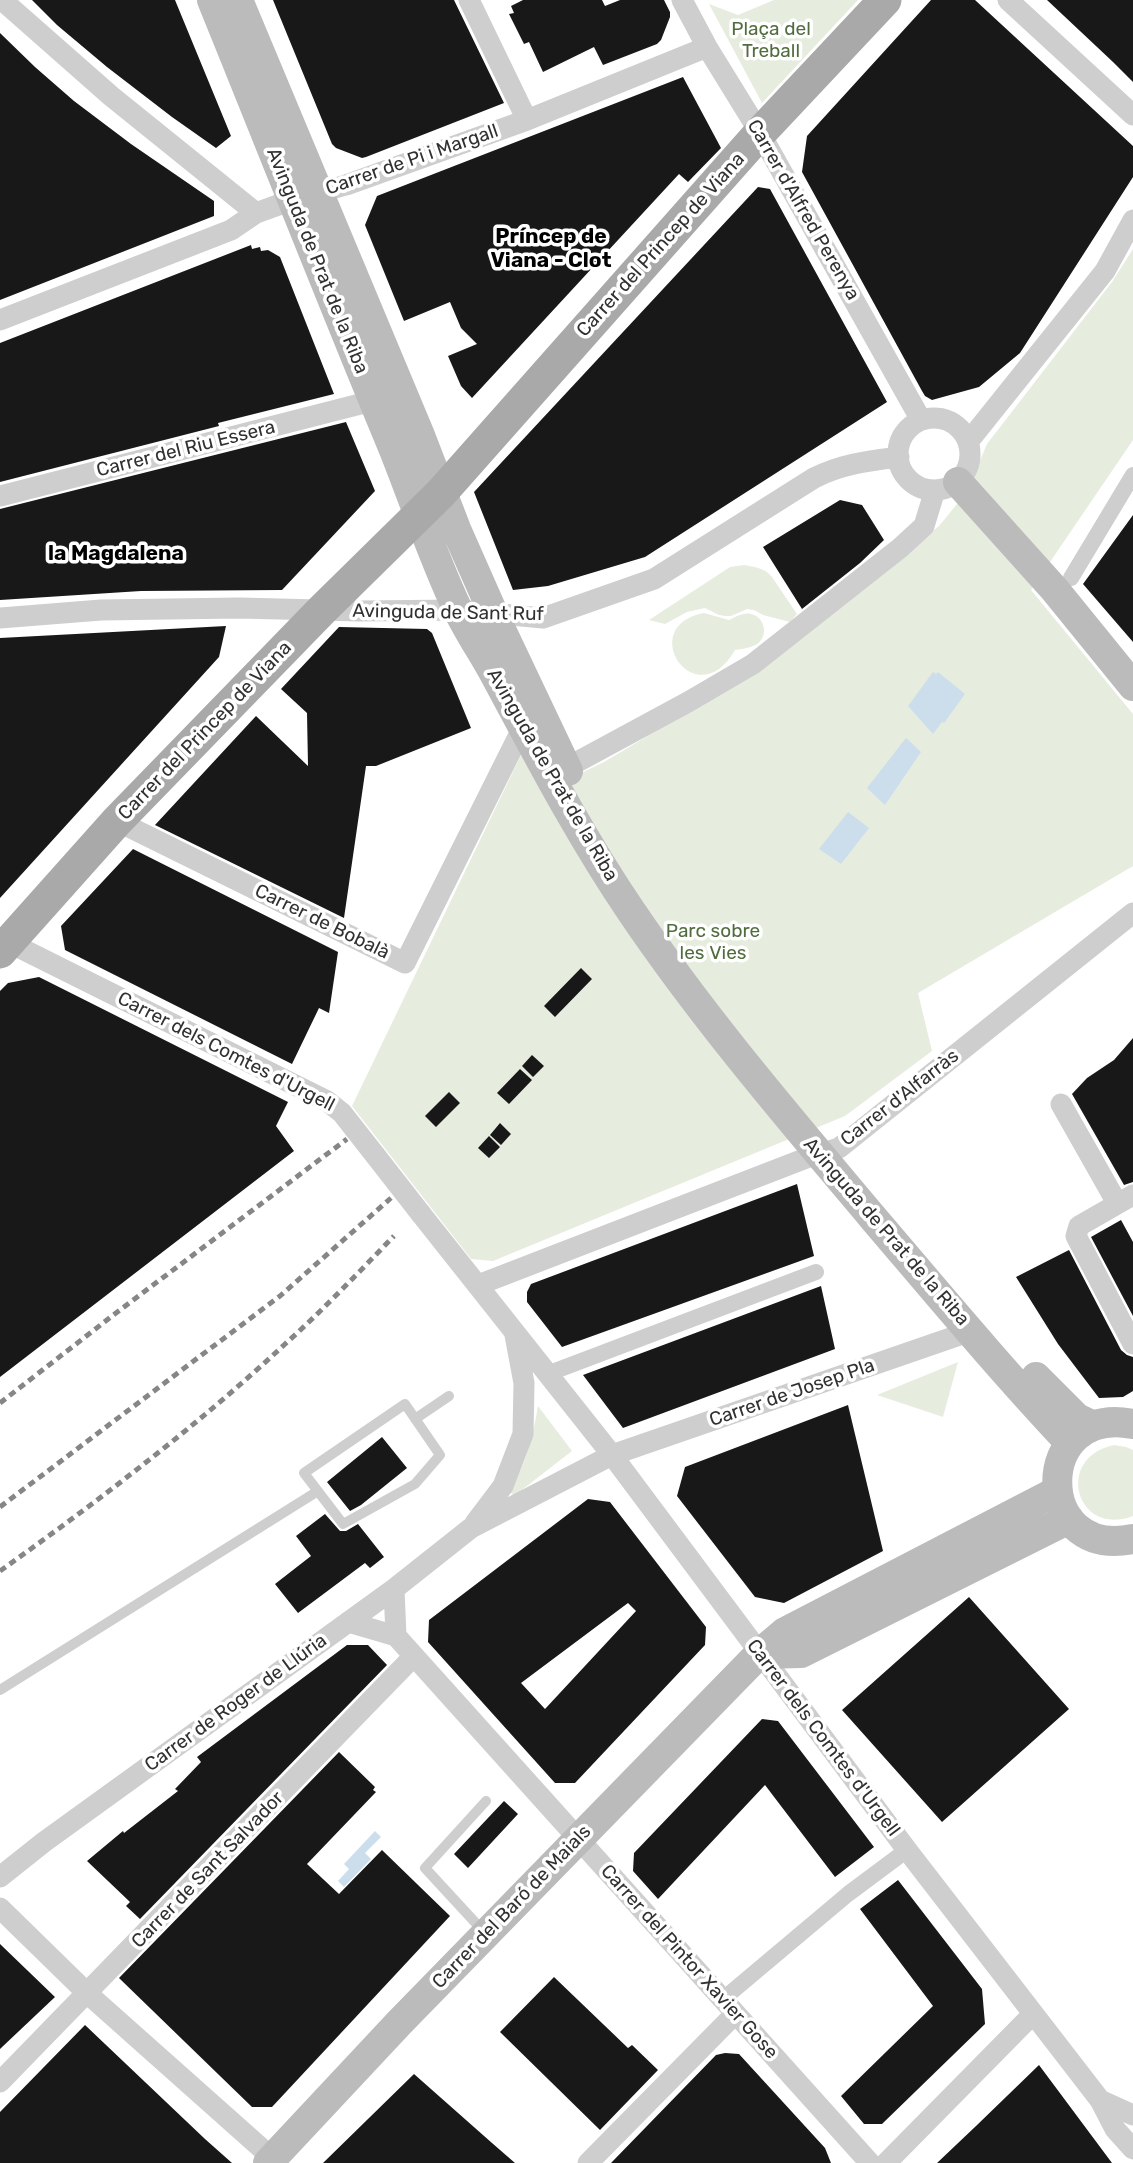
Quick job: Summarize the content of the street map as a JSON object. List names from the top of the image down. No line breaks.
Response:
{"streets":{"main road":["Carrer del Princep de Viana","Avinguda de Prat de la Riba","Carrer del Baró de Maials"],"street":["Carrer de Pi i Margall","Carrer d'Alfred Perenya","Carrer del Riu Essera","Avinguda de Sant Ruf","Carrer de Bobalà","Carrer dels Comtes d'Urgell","Carrer d'Alfarràs","Carrer de Josep Pla","Carrer de Roger de Llúria","Carrer de Sant Salvador","Carrer del Pintor Xavier Gose"]},"crossings":[["Carrer de Pi i Margall","Carrer d'Alfred Perenya"],["Carrer de Pi i Margall","Avinguda de Prat de la Riba"],["Carrer d'Alfred Perenya","Carrer del Princep de Viana"],["Carrer d'Alfred Perenya","Avinguda de Sant Ruf"],["Carrer del Princep de Viana","Avinguda de Prat de la Riba"],["Carrer del Princep de Viana","Avinguda de Sant Ruf"],["Carrer del Princep de Viana","Carrer de Bobalà"],["Carrer del Princep de Viana","Carrer dels Comtes d'Urgell"],["Avinguda de Prat de la Riba","Carrer del Riu Essera"],["Avinguda de Prat de la Riba","Avinguda de Sant Ruf"],["Avinguda de Prat de la Riba","Carrer de Bobalà"],["Avinguda de Prat de la Riba","Carrer d'Alfarràs"],["Avinguda de Prat de la Riba","Carrer de Josep Pla"],["Carrer dels Comtes d'Urgell","Carrer d'Alfarràs"],["Carrer dels Comtes d'Urgell","Carrer de Josep Pla"],["Carrer dels Comtes d'Urgell","Carrer de Roger de Llúria"],["Carrer dels Comtes d'Urgell","Carrer del Baró de Maials"],["Carrer de Josep Pla","Carrer de Roger de Llúria"],["Carrer de Sant Salvador","Carrer del Pintor Xavier Gose"],["Carrer del Baró de Maials","Carrer del Pintor Xavier Gose"]],"districts":["Príncep de Viana - Clot","la Magdalena"],"parks":["Plaça del Treball","Parc sobre les Vies"]}
